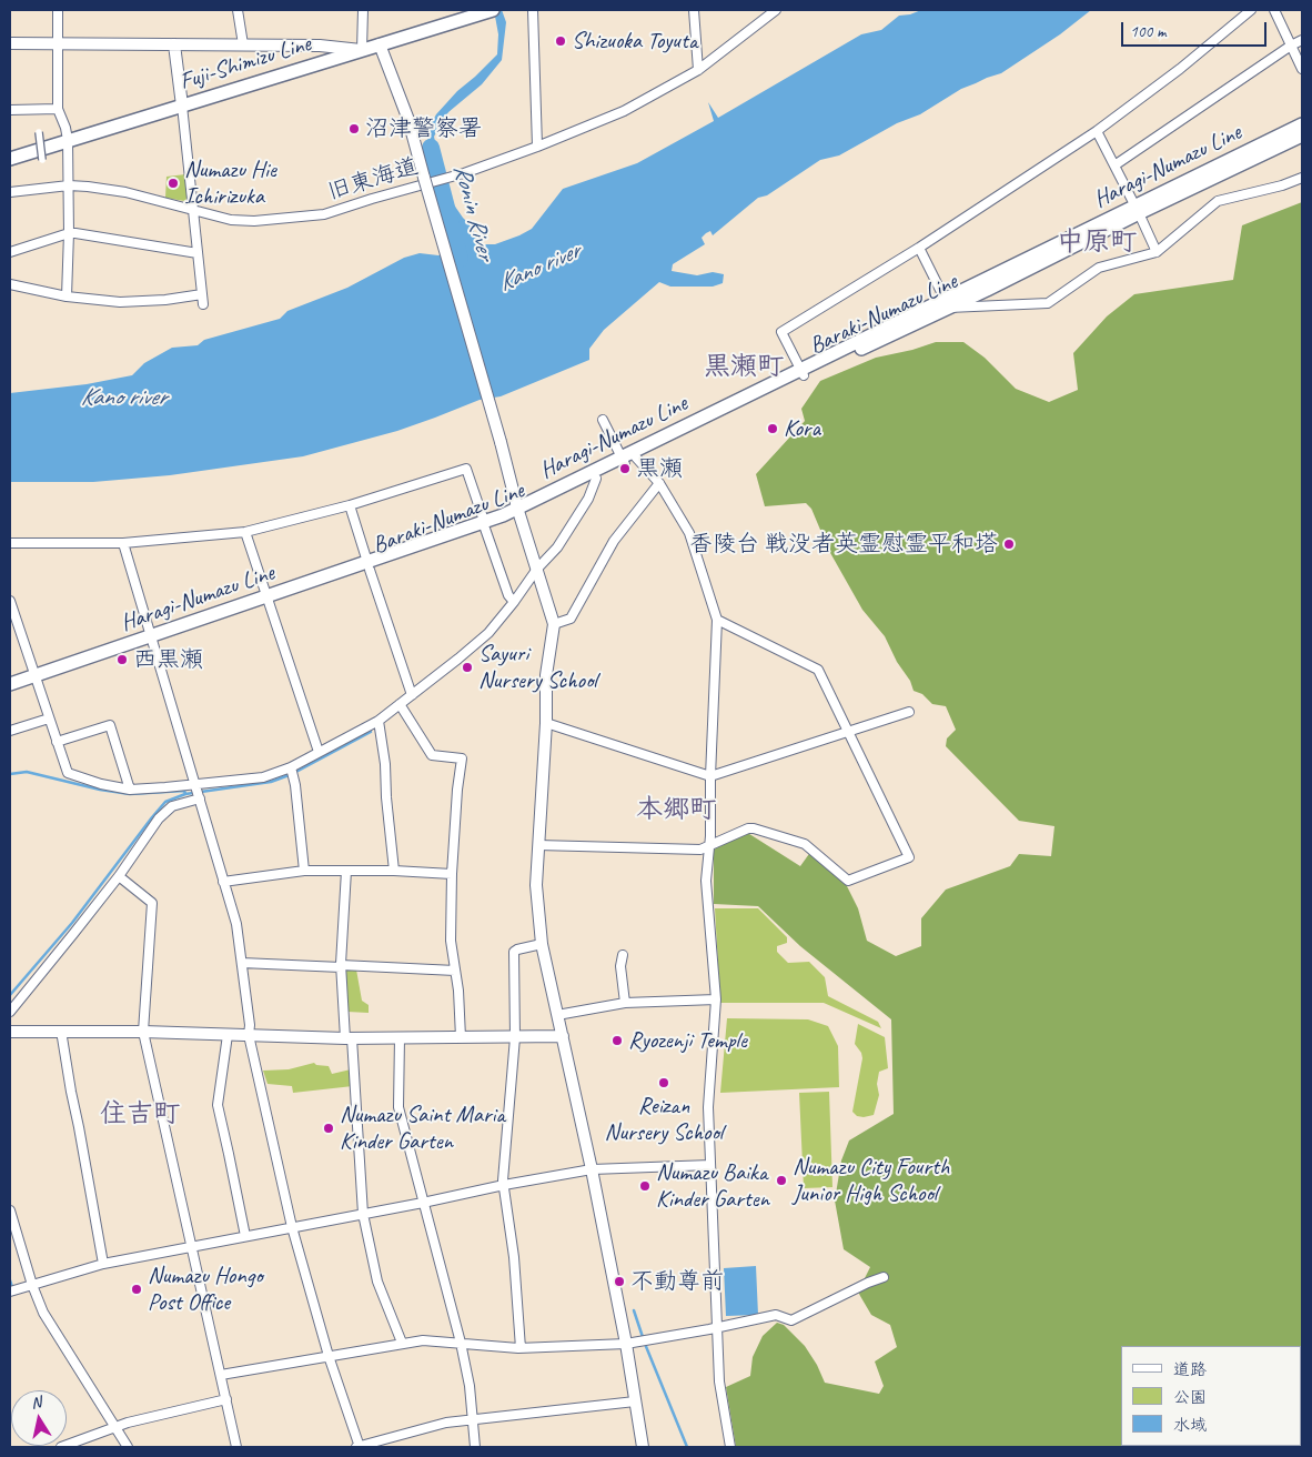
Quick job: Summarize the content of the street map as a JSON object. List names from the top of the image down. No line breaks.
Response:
{"streets":{"main road":["Fuji-Shimizu Line","Haragi-Numazu Line","Baraki-Numazu Line"],"street":["旧東海道"]},"crossings":[["Haragi-Numazu Line","Baraki-Numazu Line"]],"districts":["中原町","黒瀬町","本郷町","住吉町"],"water":["Ronin River","Kano river"],"places":["Shizuoka Toyuta","沼津警察署","Numazu Hie Ichirizuka","Kora","黒瀬","香陵台 戦没者英霊慰霊平和塔","西黒瀬","Sayuri Nursery School","Ryozenji Temple","Reizan Nursery School","Numazu Saint Maria Kinder Garten","Numazu City Fourth Junior High School","Numazu Baika Kinder Garten","不動尊前","Numazu Hongo Post Office"],"legend":["道路","公園","水域"],"scale_bar":"100 m","north":"top"}
